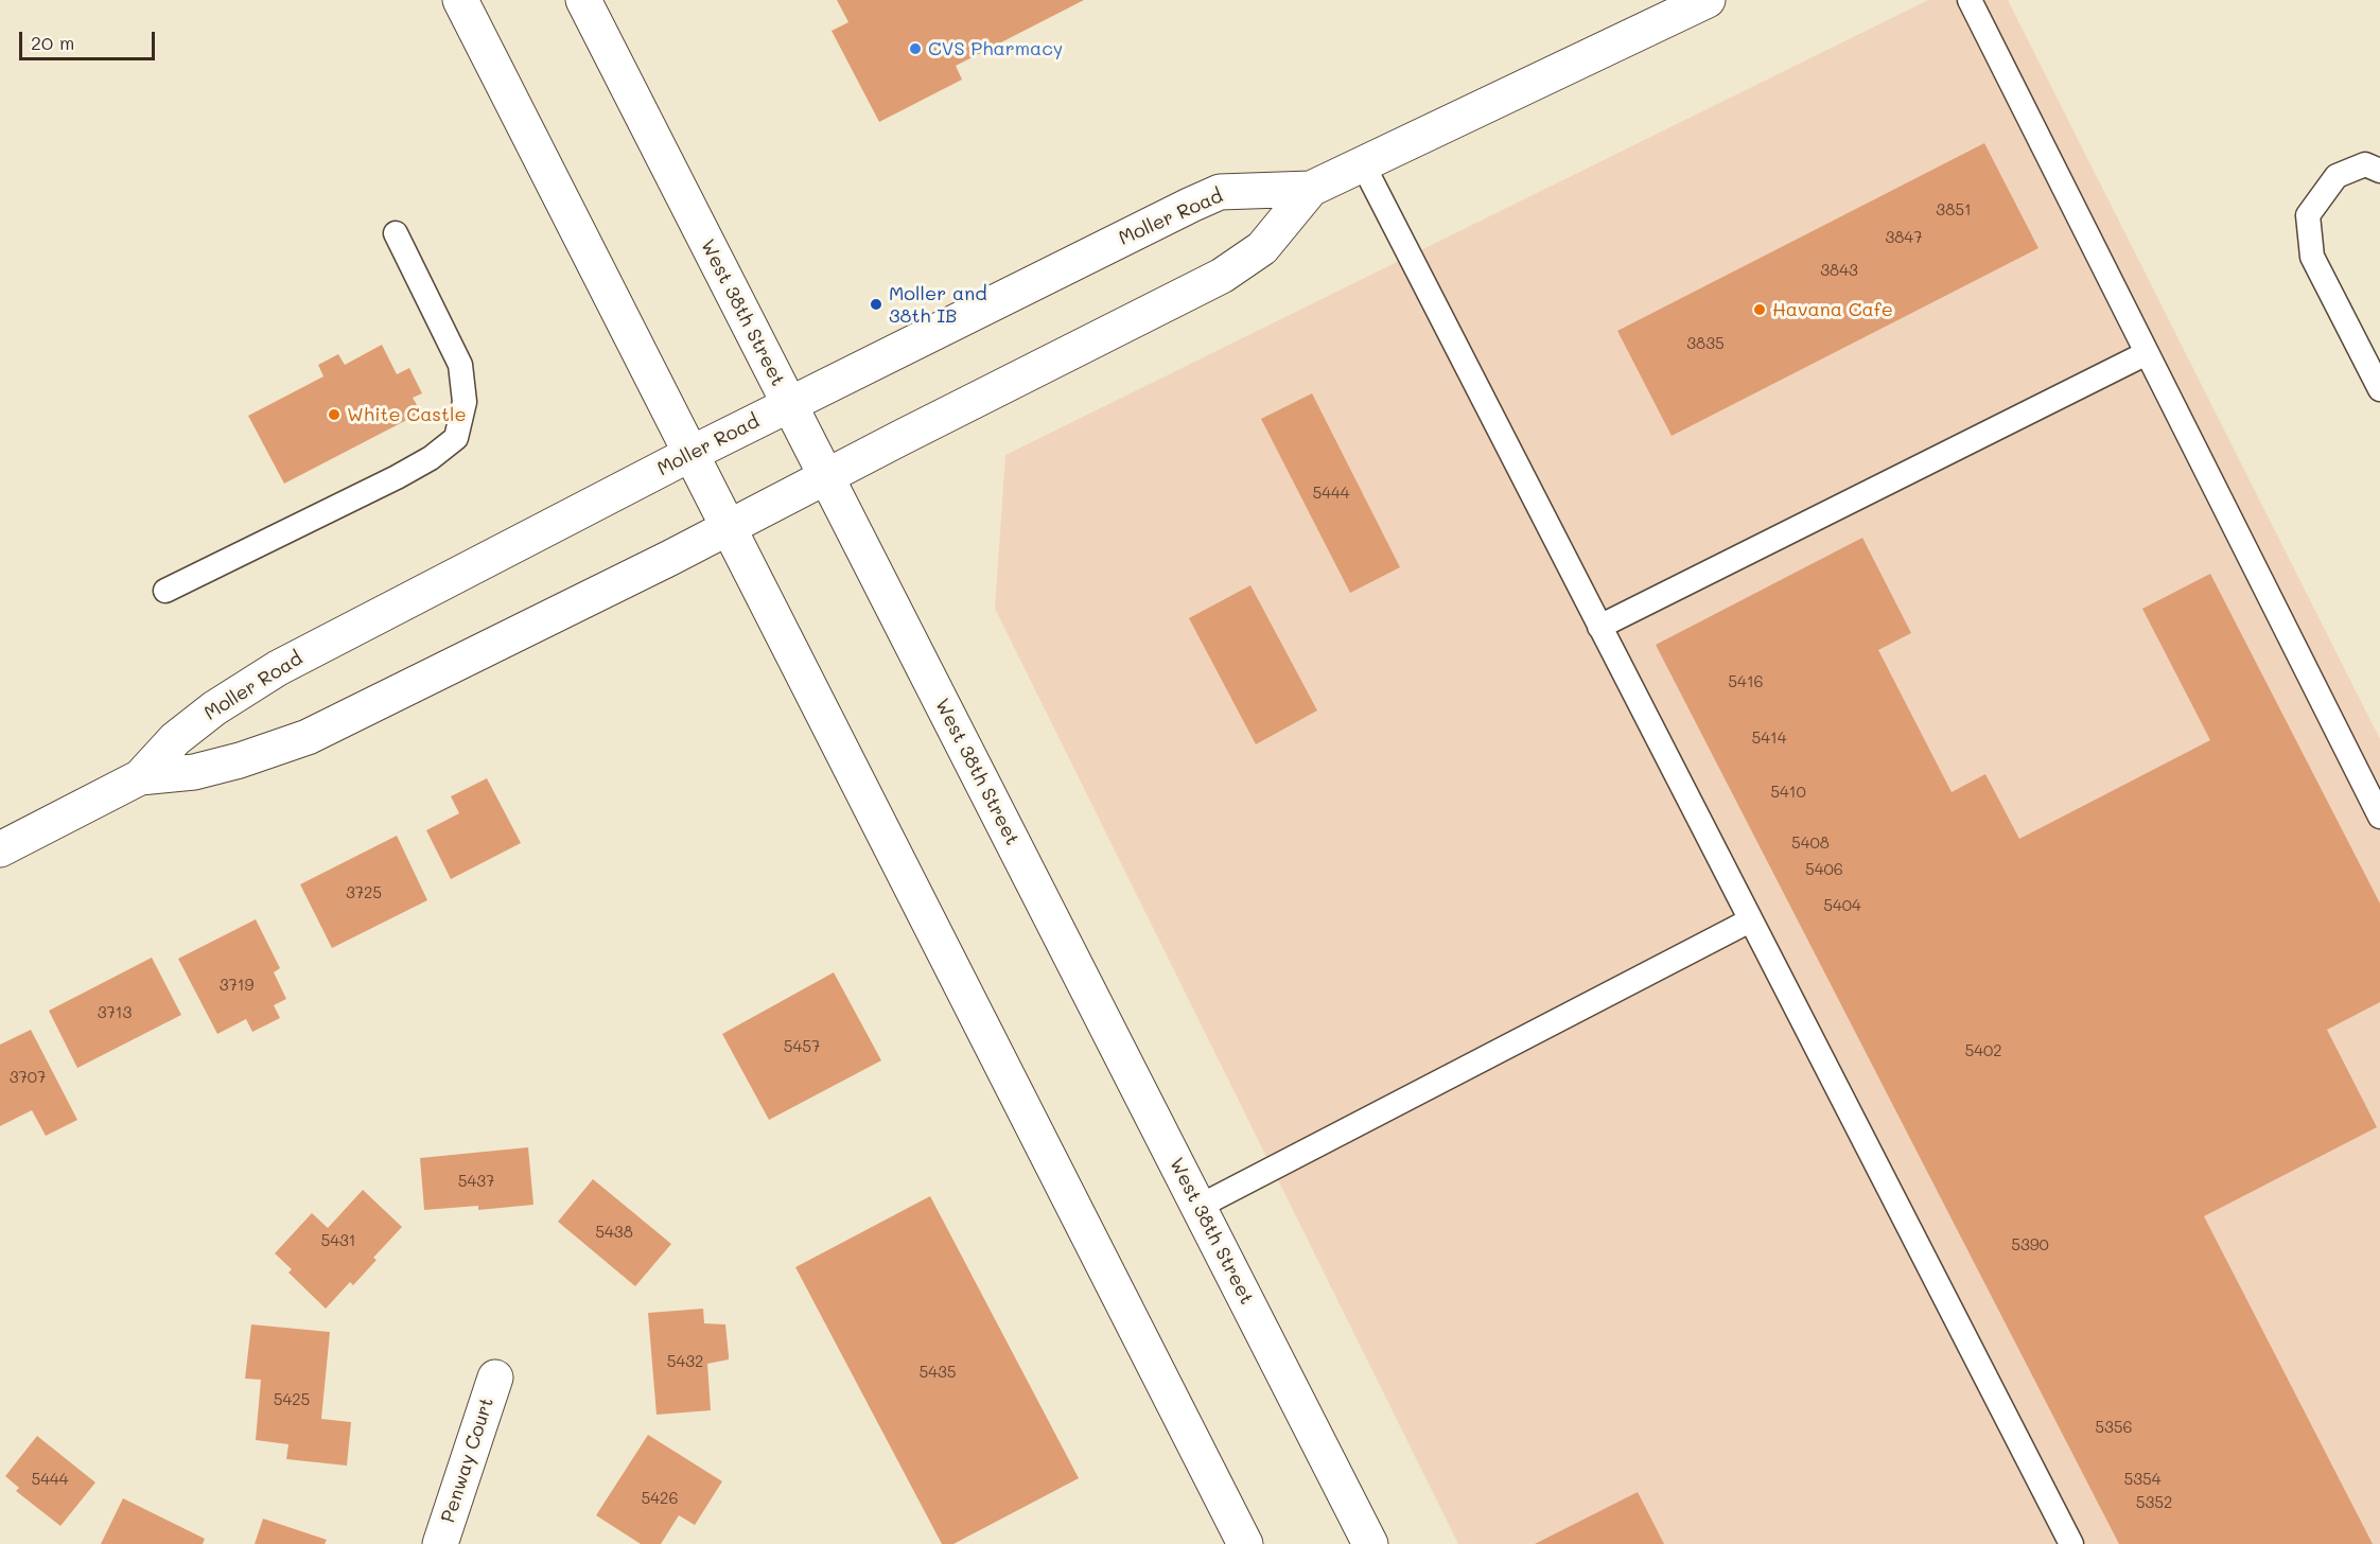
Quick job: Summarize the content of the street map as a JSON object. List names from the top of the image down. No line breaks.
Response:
{"streets":{"main road":["Moller Road","West 38th Street","Penway Court"]},"crossings":[["Moller Road","West 38th Street"]],"places":["CVS Pharmacy","Moller and 38th IB","Havana Cafe","White Castle"],"house_numbers":["3851","3847","3843","3835","5444","5416","5414","5410","5408","5406","3725","5404","3719","3713","5457","5402","3707","5437","5438","5431","5390","5432","5435","5425","5356","5444","5354","5426","5352"],"scale_bar":"20 m"}
